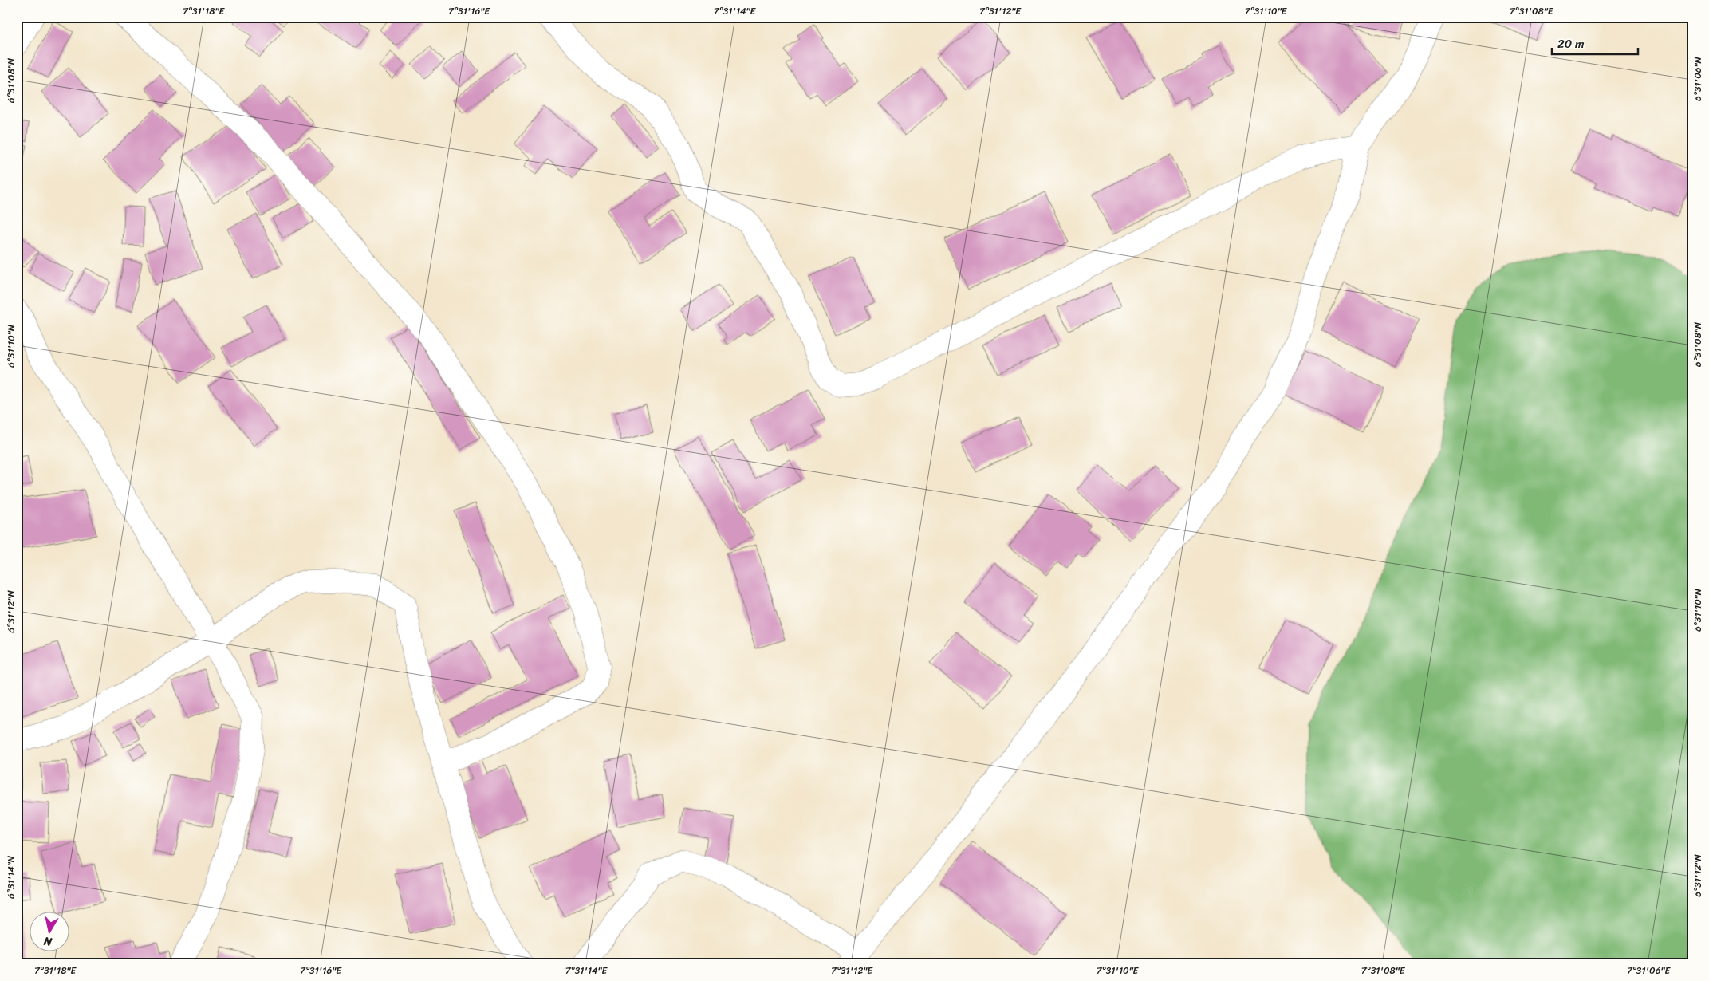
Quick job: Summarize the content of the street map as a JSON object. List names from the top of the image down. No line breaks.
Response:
{"scale_bar":"20 m","north":"bottom","coordinates":["7°31'18\"E","7°31'16\"E","7°31'14\"E","7°31'12\"E","7°31'10\"E","7°31'08\"E","6°31'06\"N","6°31'08\"N","6°31'10\"N","6°31'12\"N","6°31'14\"N","7°31'06\"E"]}
